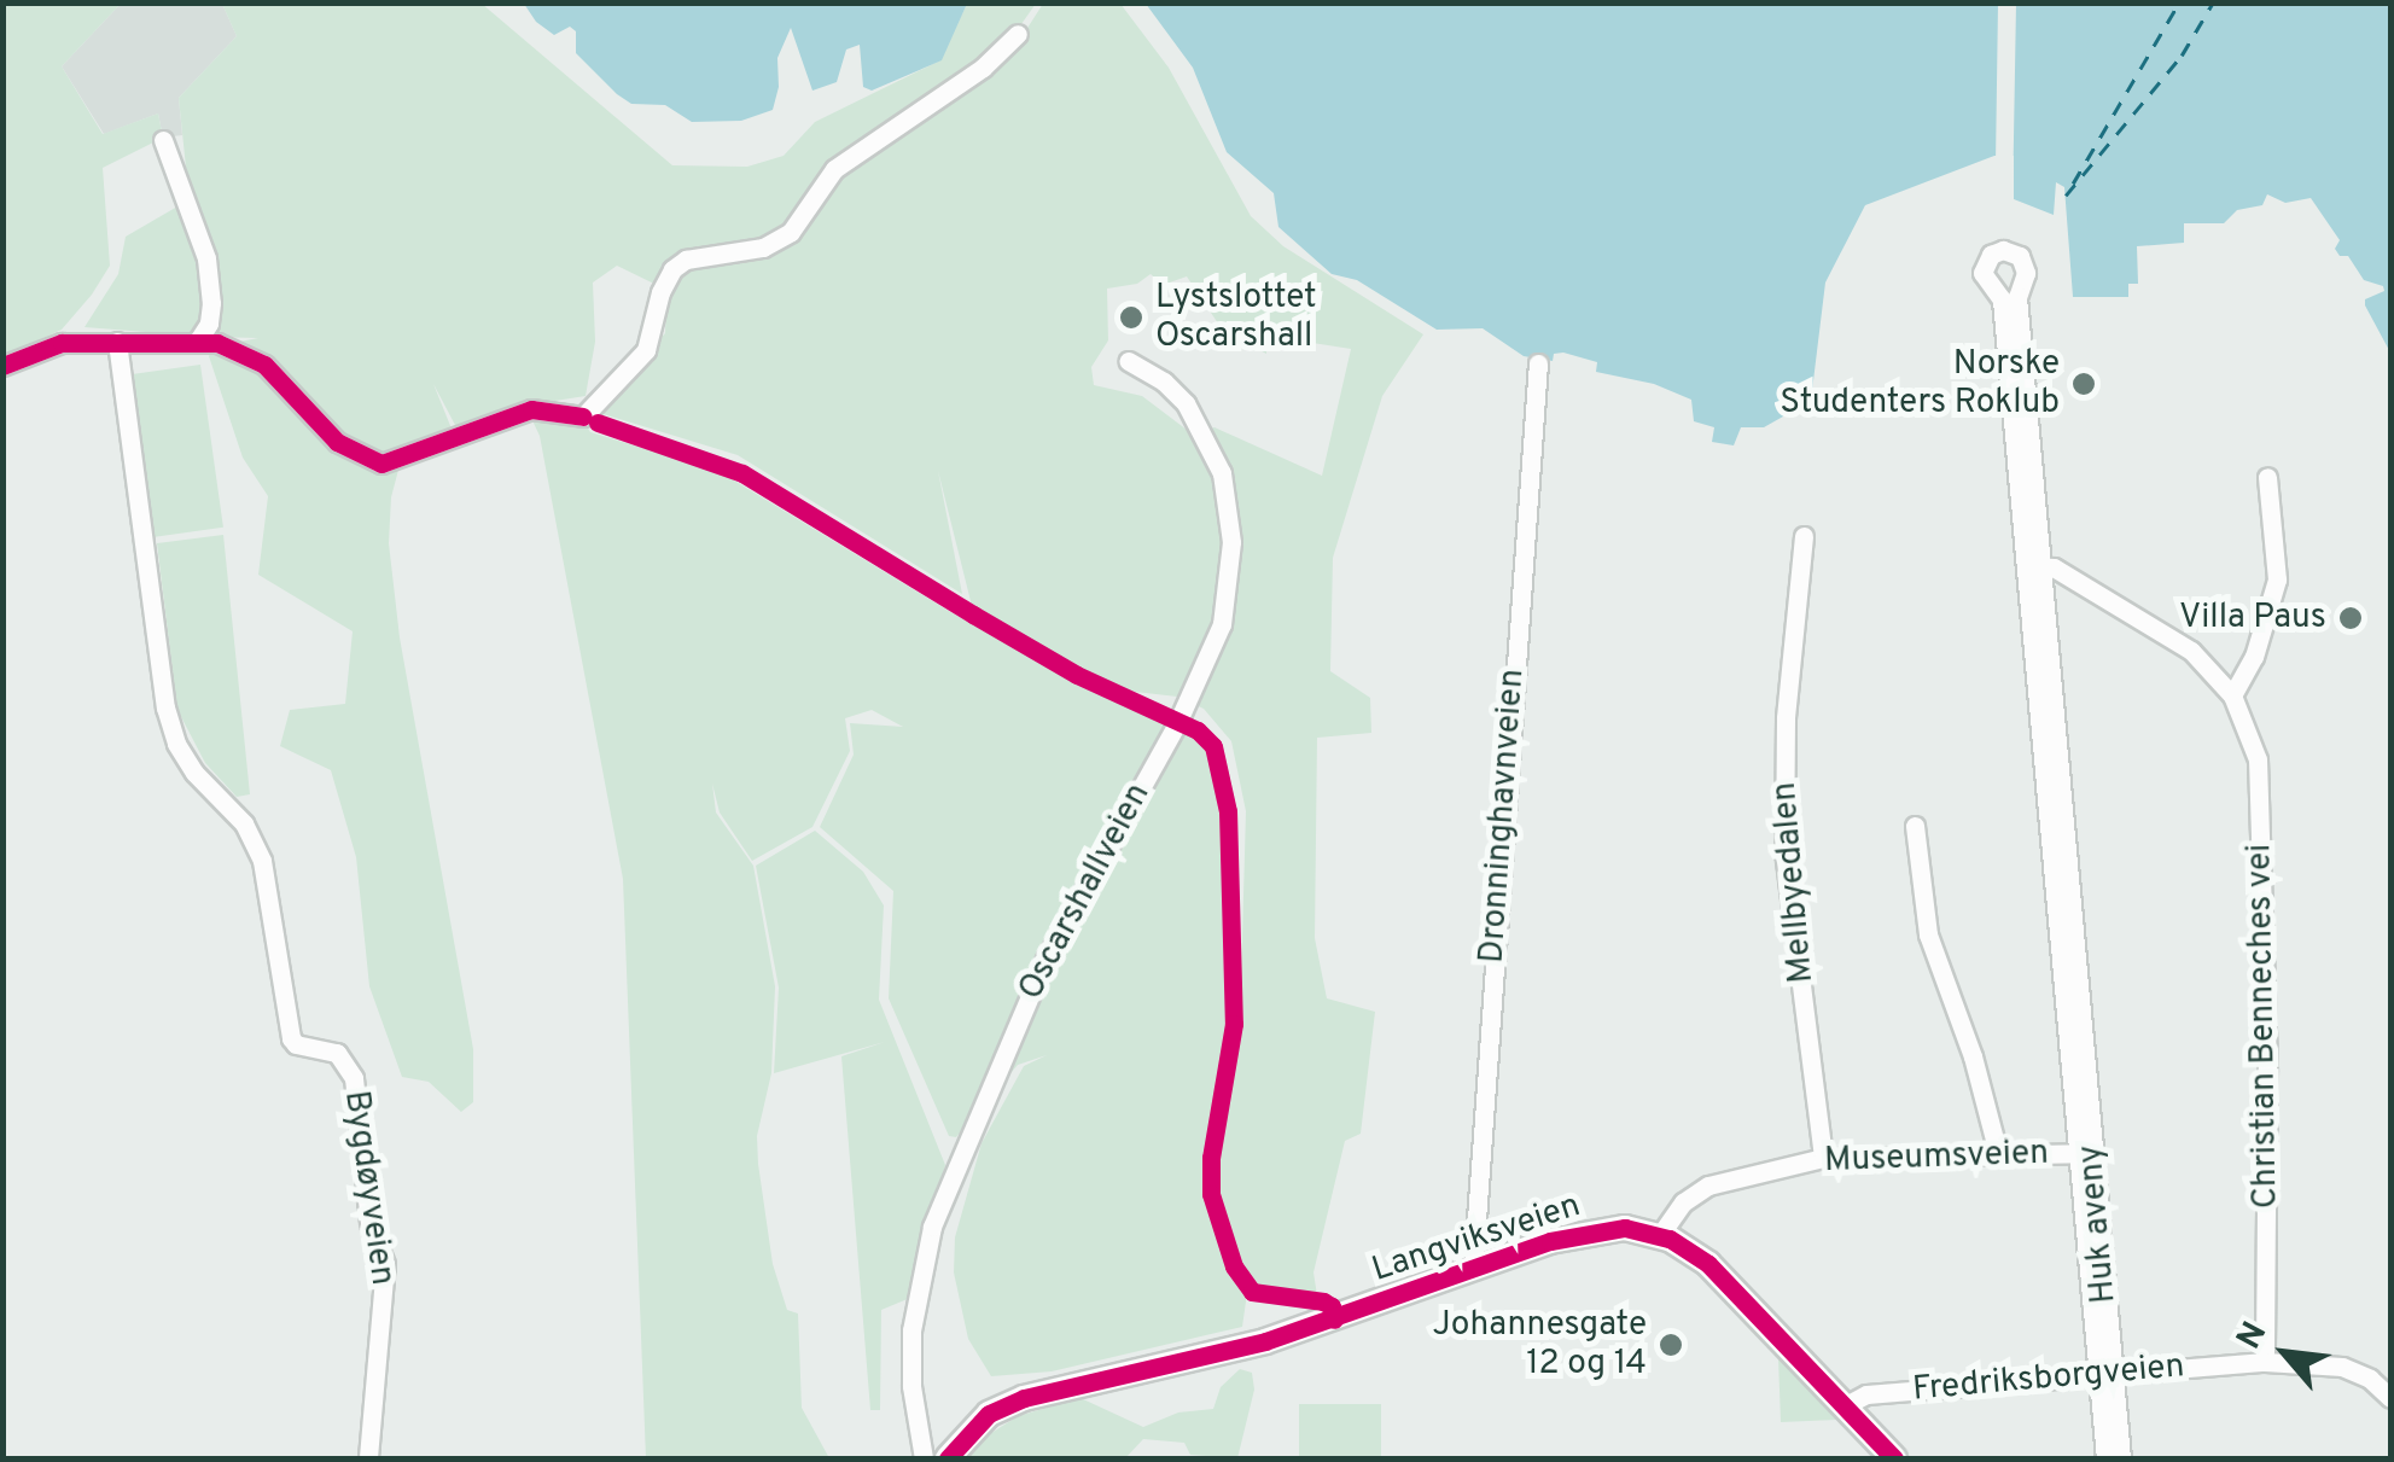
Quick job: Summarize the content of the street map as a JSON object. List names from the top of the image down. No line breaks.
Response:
{"streets":{"street":["Dronninghavnveien","Mellbyedalen","Oscarshallveien","Christian Benneches vei","Museumsveien","Bygdøyveien","Huk aveny","Langviksveien","Fredriksborgveien"]},"crossings":[["Dronninghavnveien","Langviksveien"],["Mellbyedalen","Museumsveien"],["Christian Benneches vei","Huk aveny"],["Christian Benneches vei","Fredriksborgveien"],["Museumsveien","Huk aveny"],["Museumsveien","Langviksveien"],["Huk aveny","Fredriksborgveien"],["Langviksveien","Fredriksborgveien"]],"places":["Lystslottet Oscarshall","Norske Studenters Roklub","Villa Paus","Johannesgate 12 og 14"],"north":"top left"}
